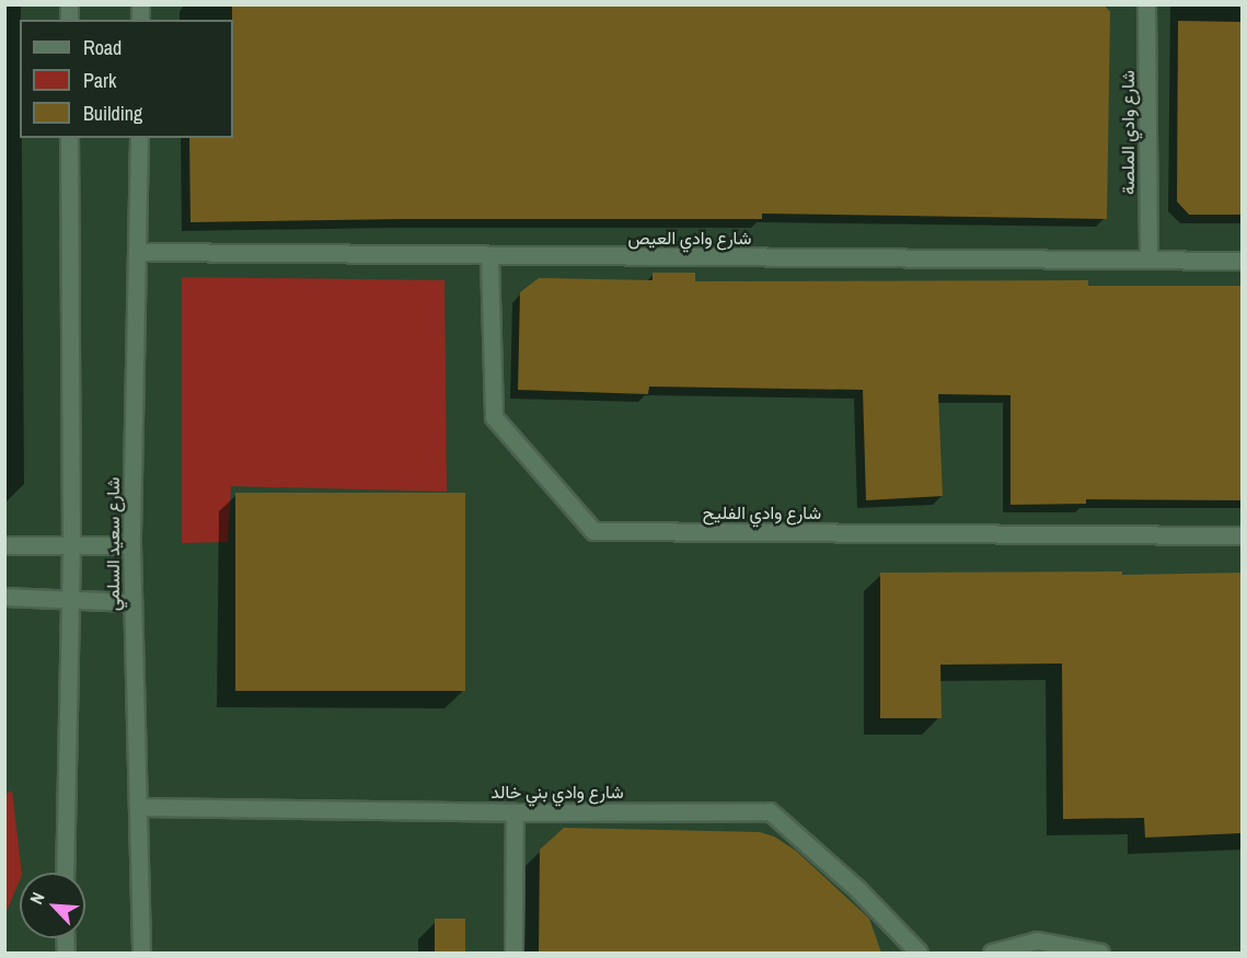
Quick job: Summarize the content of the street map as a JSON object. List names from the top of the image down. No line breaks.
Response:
{"streets":{"street":["شارع وادي الملصة","شارع وادي العيص","شارع وادي الفليح","شارع سعيد السلمي","شارع وادي بني خالد"]},"crossings":[["شارع وادي الملصة","شارع وادي العيص"],["شارع وادي العيص","شارع وادي الفليح"],["شارع وادي العيص","شارع سعيد السلمي"],["شارع سعيد السلمي","شارع وادي بني خالد"]],"legend":["Road","Park","Building"],"north":"top left"}
